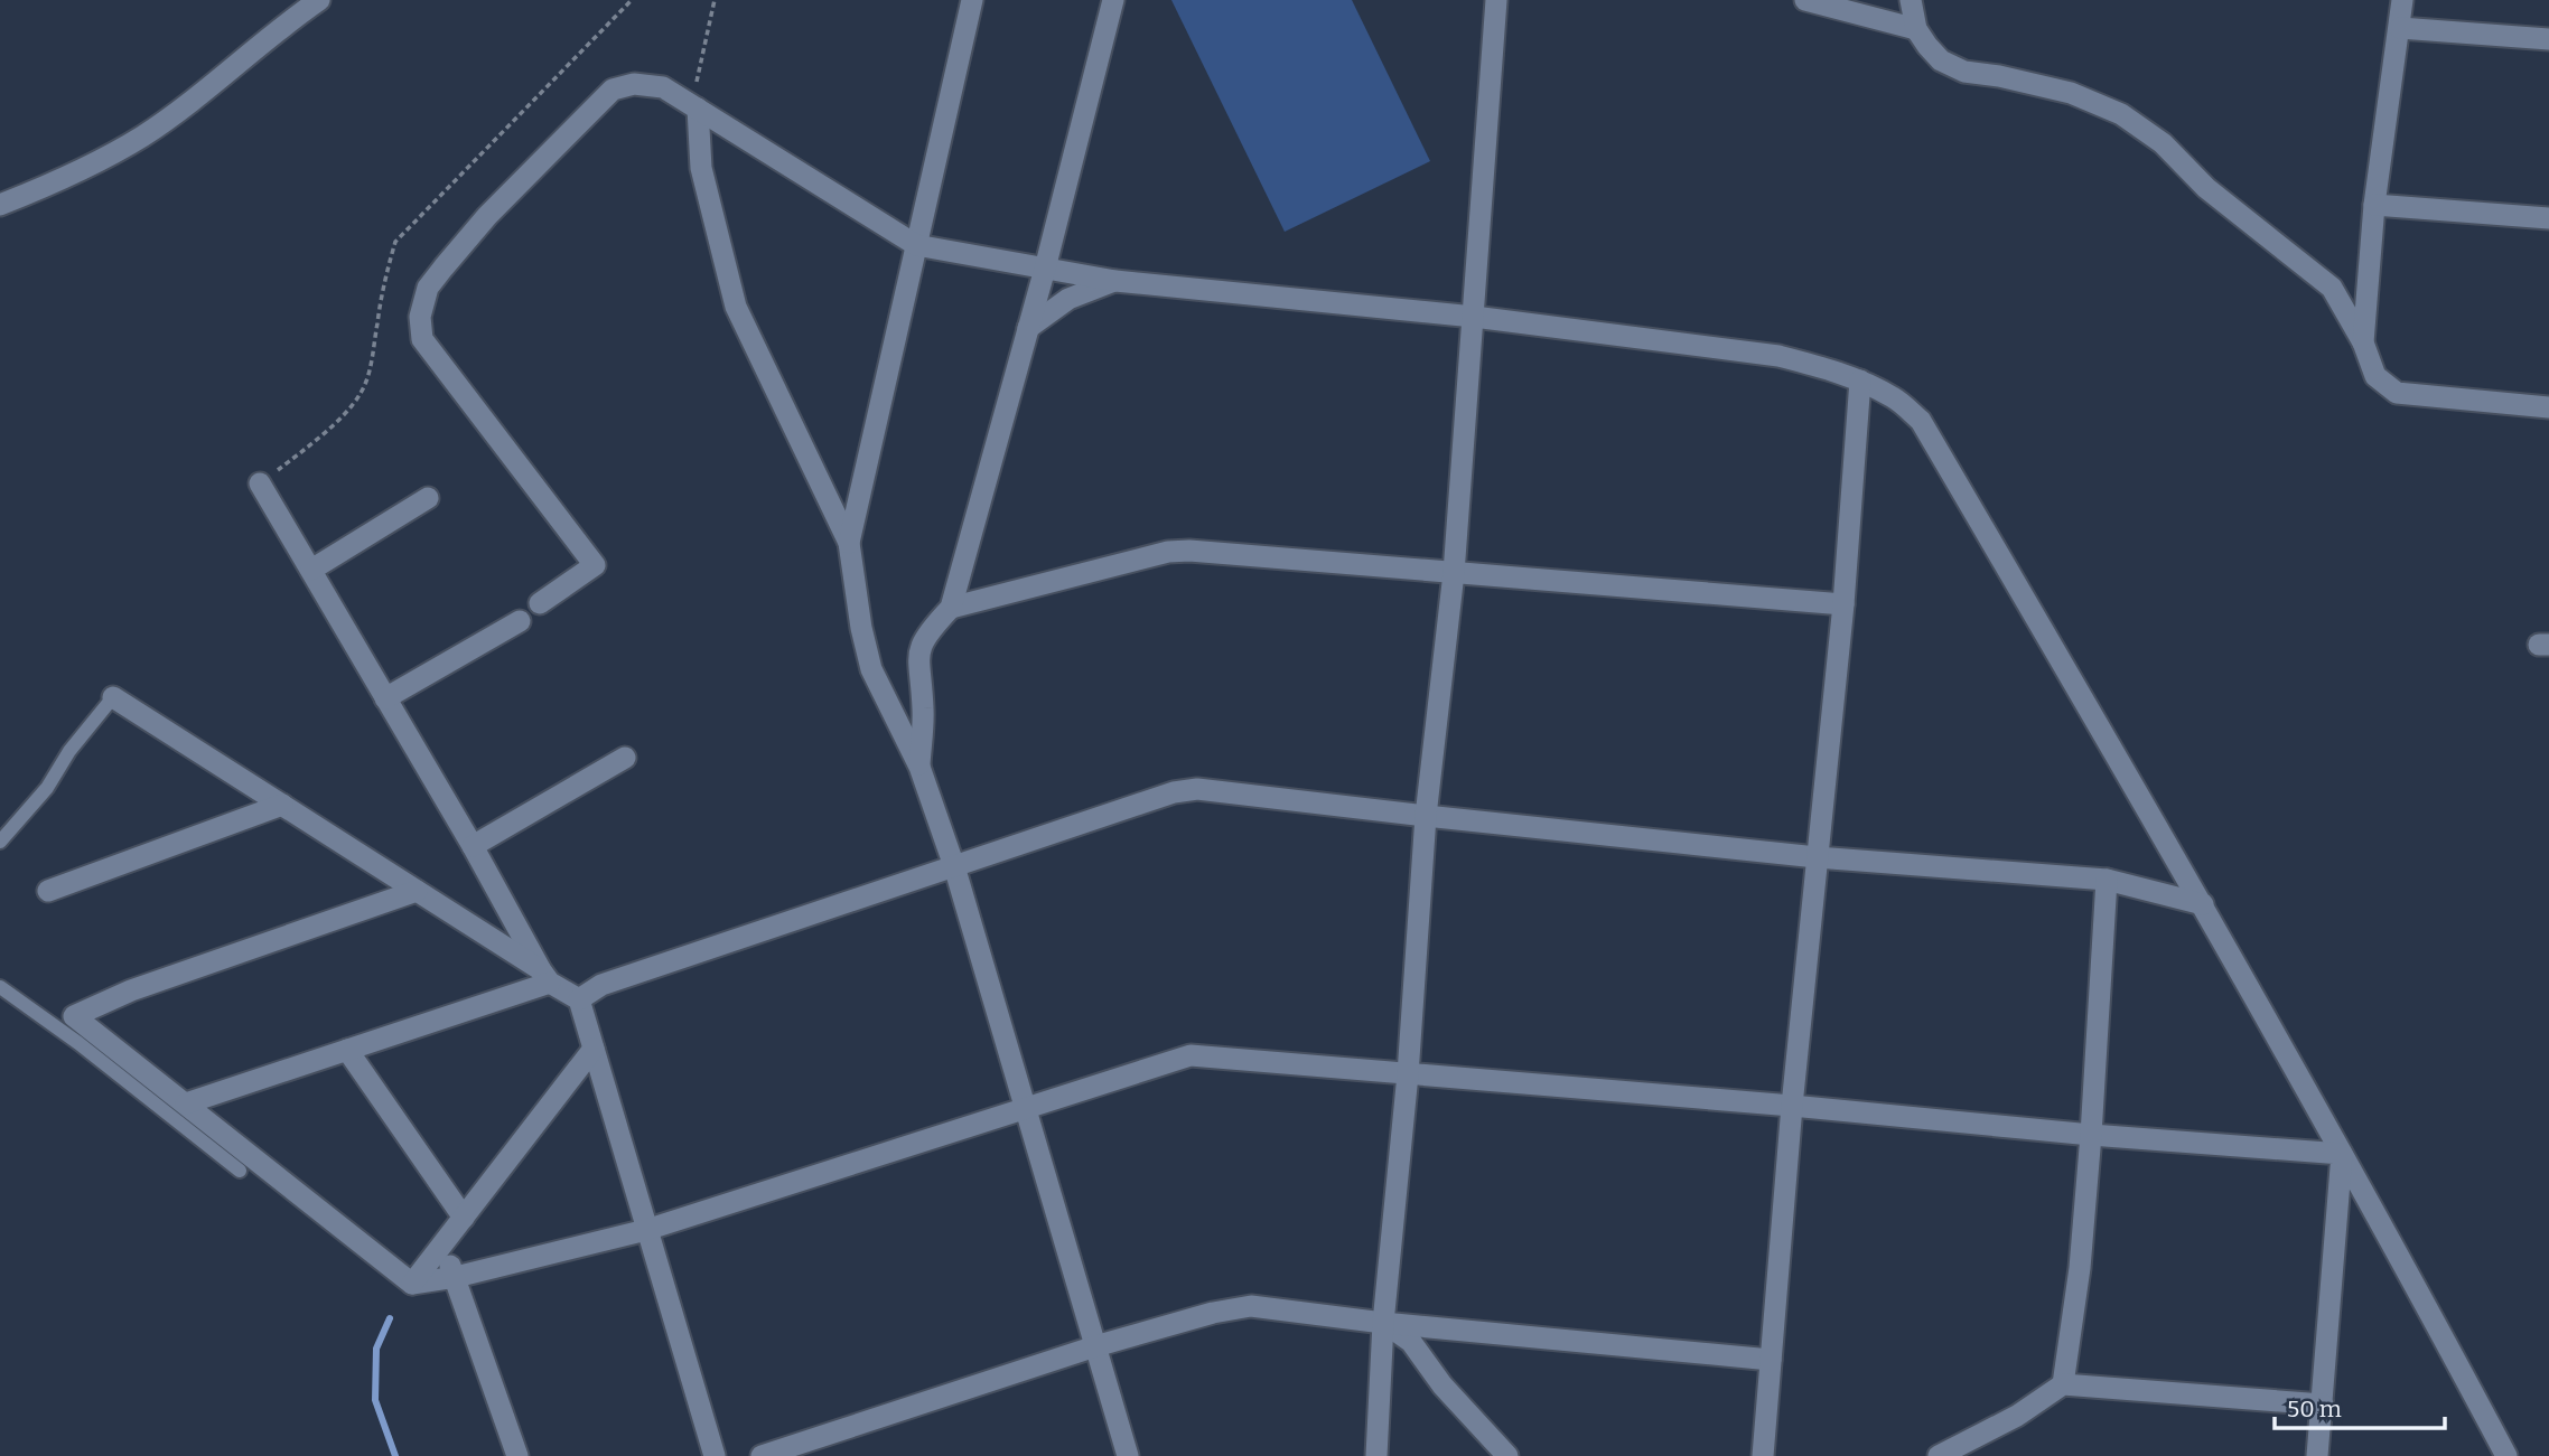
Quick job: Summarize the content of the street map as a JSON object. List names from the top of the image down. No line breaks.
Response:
{"scale_bar":"50 m"}
